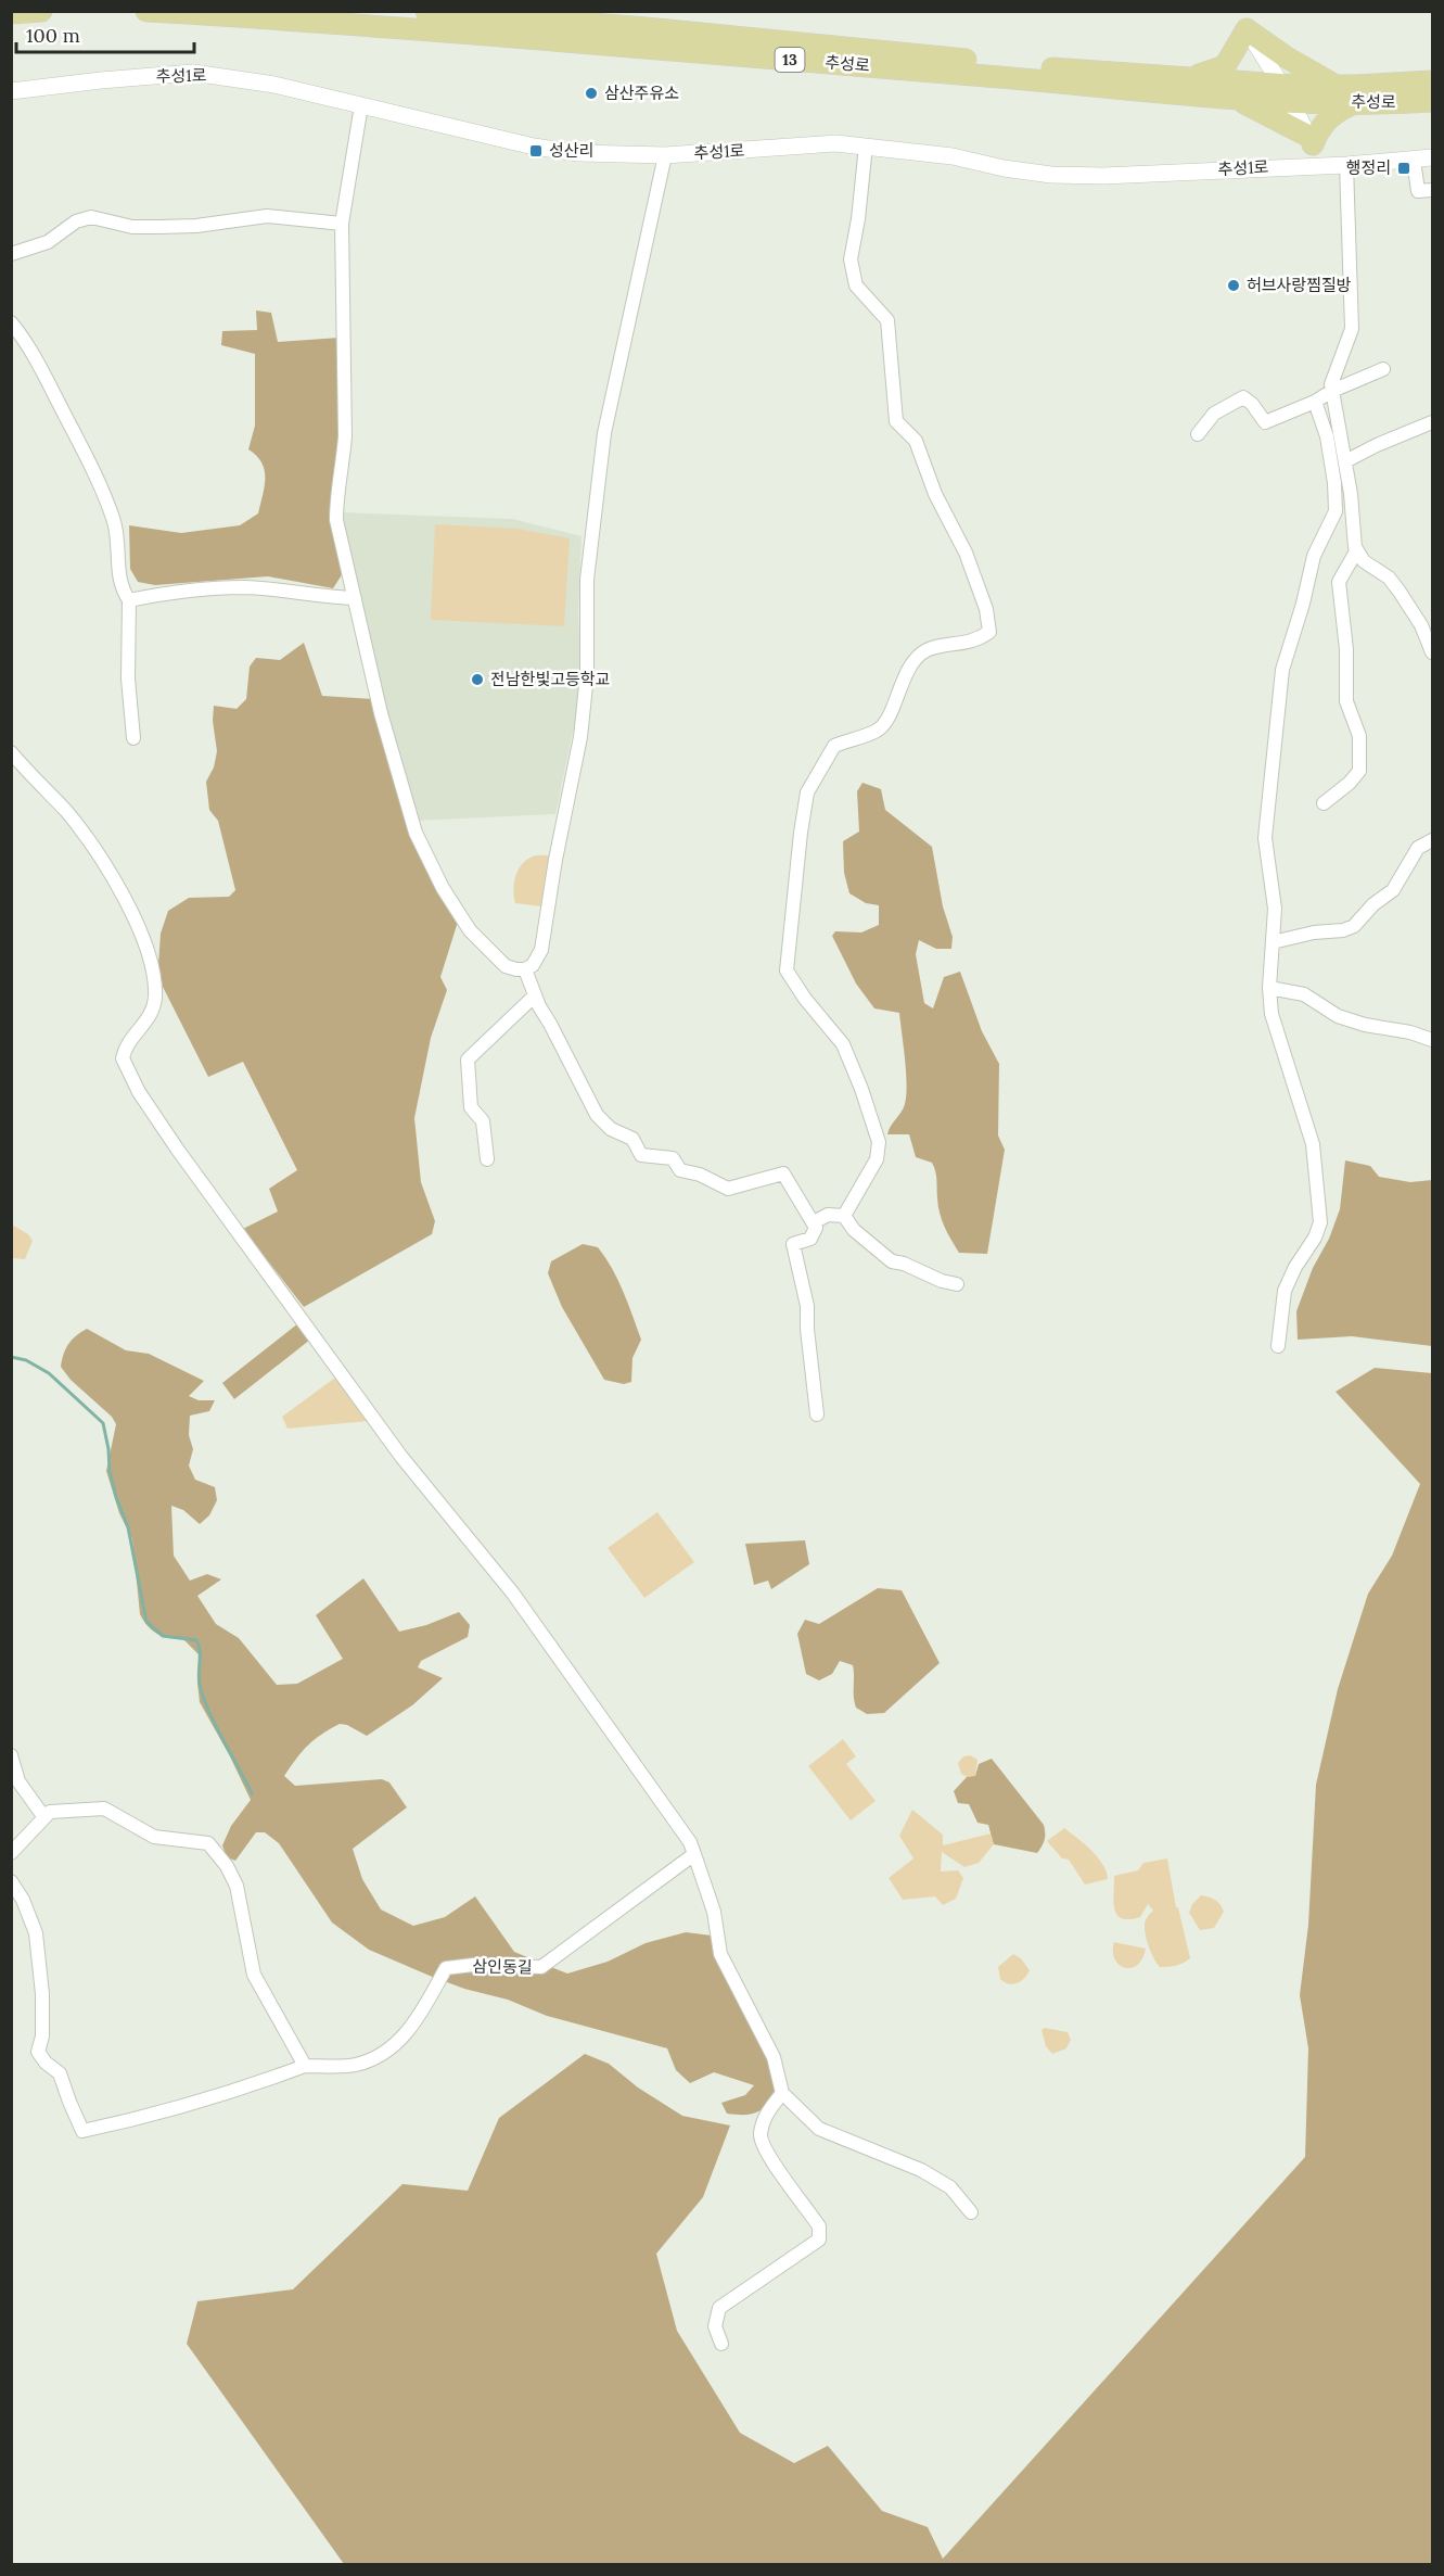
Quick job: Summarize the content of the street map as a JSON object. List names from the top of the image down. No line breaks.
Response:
{"streets":{"main road":["13","추성로"],"street":["추성1로","삼인동길"]},"places":{"other":["삼산주유소","허브사랑찜질방","전남한빛고등학교"],"transit":["성산리","행정리"]},"scale_bar":"100 m"}
